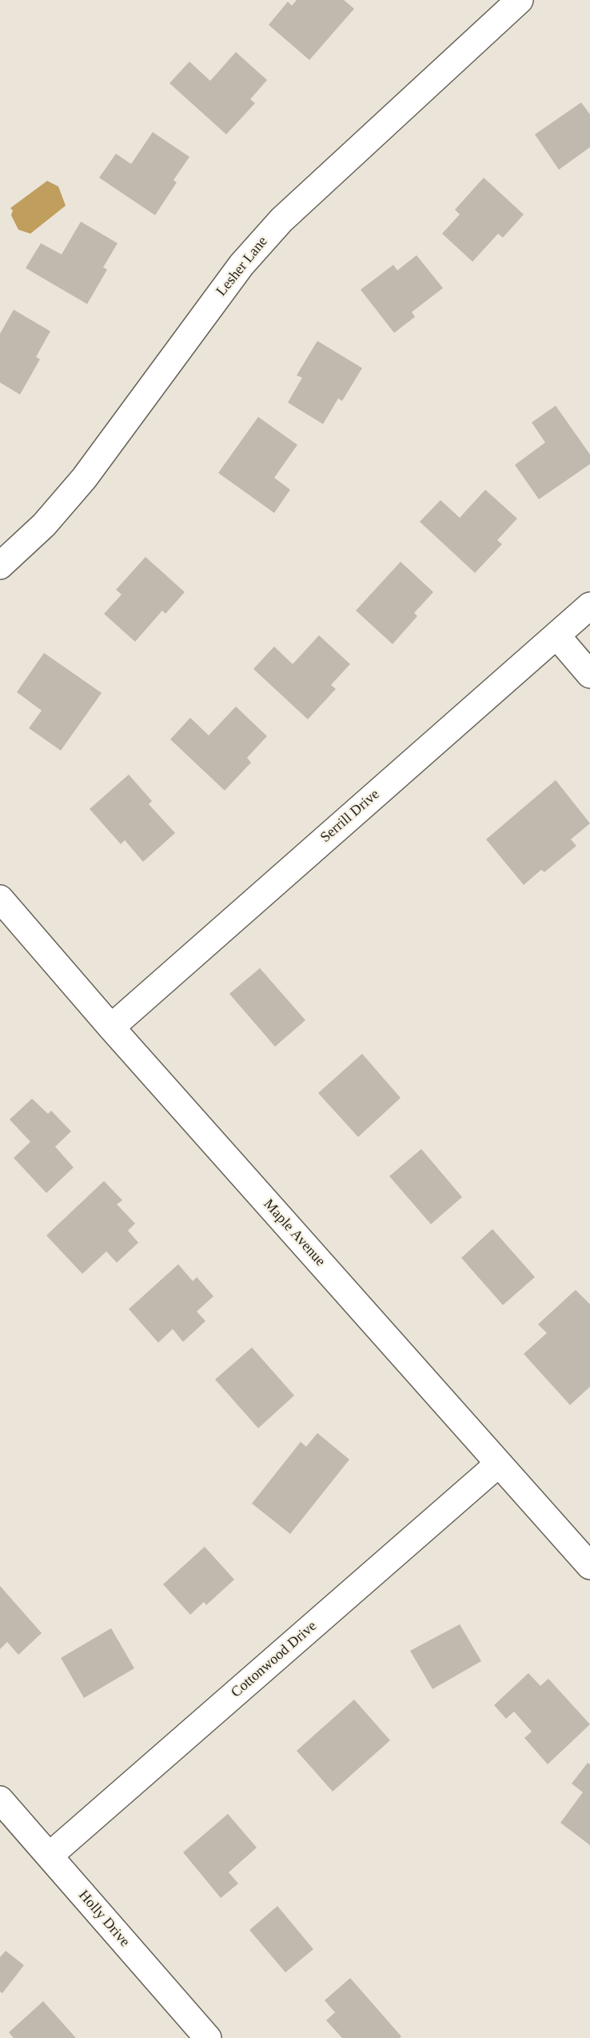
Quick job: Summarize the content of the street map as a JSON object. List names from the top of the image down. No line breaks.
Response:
{"streets":{"street":["Lesher Lane","Serrill Drive","Maple Avenue","Cottonwood Drive","Holly Drive"]},"crossings":[["Serrill Drive","Maple Avenue"],["Maple Avenue","Cottonwood Drive"],["Cottonwood Drive","Holly Drive"]]}
